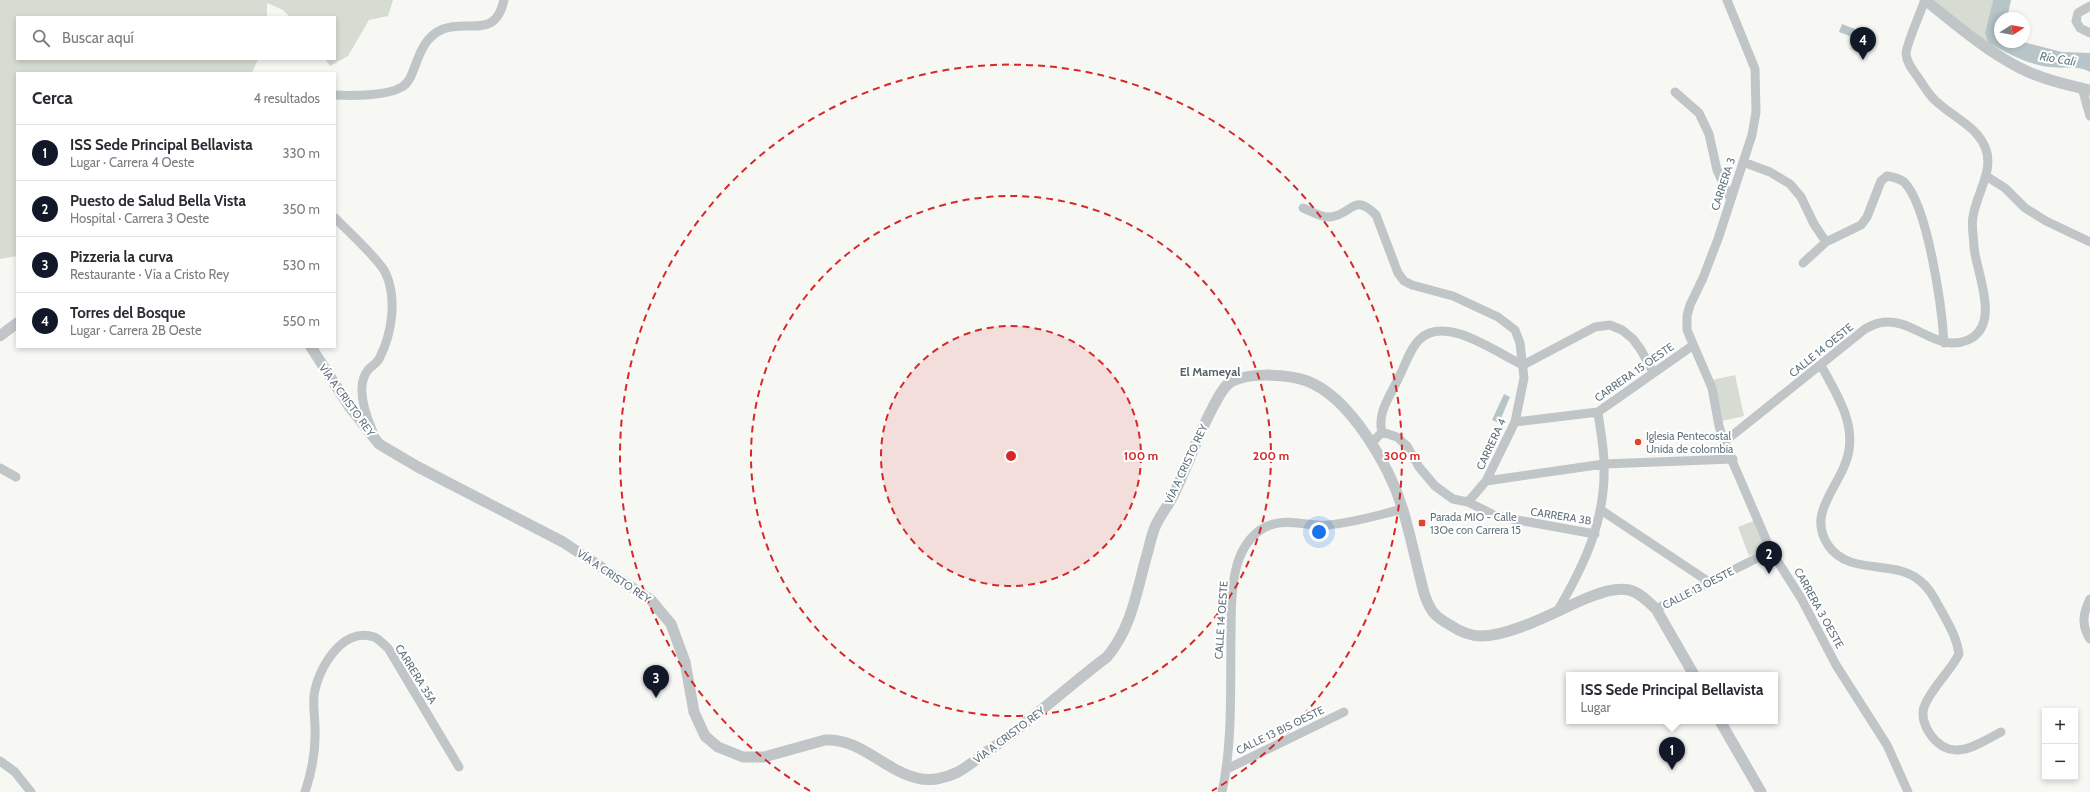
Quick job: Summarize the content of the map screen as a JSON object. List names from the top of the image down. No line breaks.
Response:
{"streets":{"street":["CARRERA 3","CALLE 14 OESTE","CARRERA 15 OESTE","VÍA A CRISTO REY","CARRERA 4","CARRERA 3B","CALLE 13 OESTE","CARRERA 3 OESTE","CARRERA 35A","CALLE 13 BIS OESTE"]},"crossings":[["CARRERA 3","CARRERA 3 OESTE"],["CALLE 14 OESTE","VÍA A CRISTO REY"],["CALLE 14 OESTE","CARRERA 3 OESTE"],["CALLE 14 OESTE","CALLE 13 BIS OESTE"],["CARRERA 15 OESTE","CARRERA 4"],["CARRERA 15 OESTE","CARRERA 3 OESTE"],["VÍA A CRISTO REY","CALLE 13 OESTE"],["CARRERA 4","CARRERA 3B"],["CARRERA 3B","CALLE 13 OESTE"],["CALLE 13 OESTE","CARRERA 3 OESTE"]],"districts":["El Mameyal"],"water":["Río Cali"],"places":{"other":["Iglesia Pentecostal Unida de colombia"],"transit":["Parada MIO - Calle 13Oe con Carrera 15"]},"north":"right","page":{"search":"Buscar aquí","pins":["4","2","3","1"],"heading":["Cerca","4 resultados"],"list":[{"mark":"1","name":"ISS Sede Principal Bellavista","note":"Lugar · Carrera 4 Oeste","value":"330 m"},{"mark":"2","name":"Puesto de Salud Bella Vista","note":"Hospital · Carrera 3 Oeste","value":"350 m"},{"mark":"3","name":"Pizzeria la curva","note":"Restaurante · Vía a Cristo Rey","value":"530 m"},{"mark":"4","name":"Torres del Bosque","note":"Lugar · Carrera 2B Oeste","value":"550 m"}],"popup":["ISS Sede Principal Bellavista","Lugar"],"map_buttons":["+","−"]},"rings":["100 m","200 m","300 m"]}
